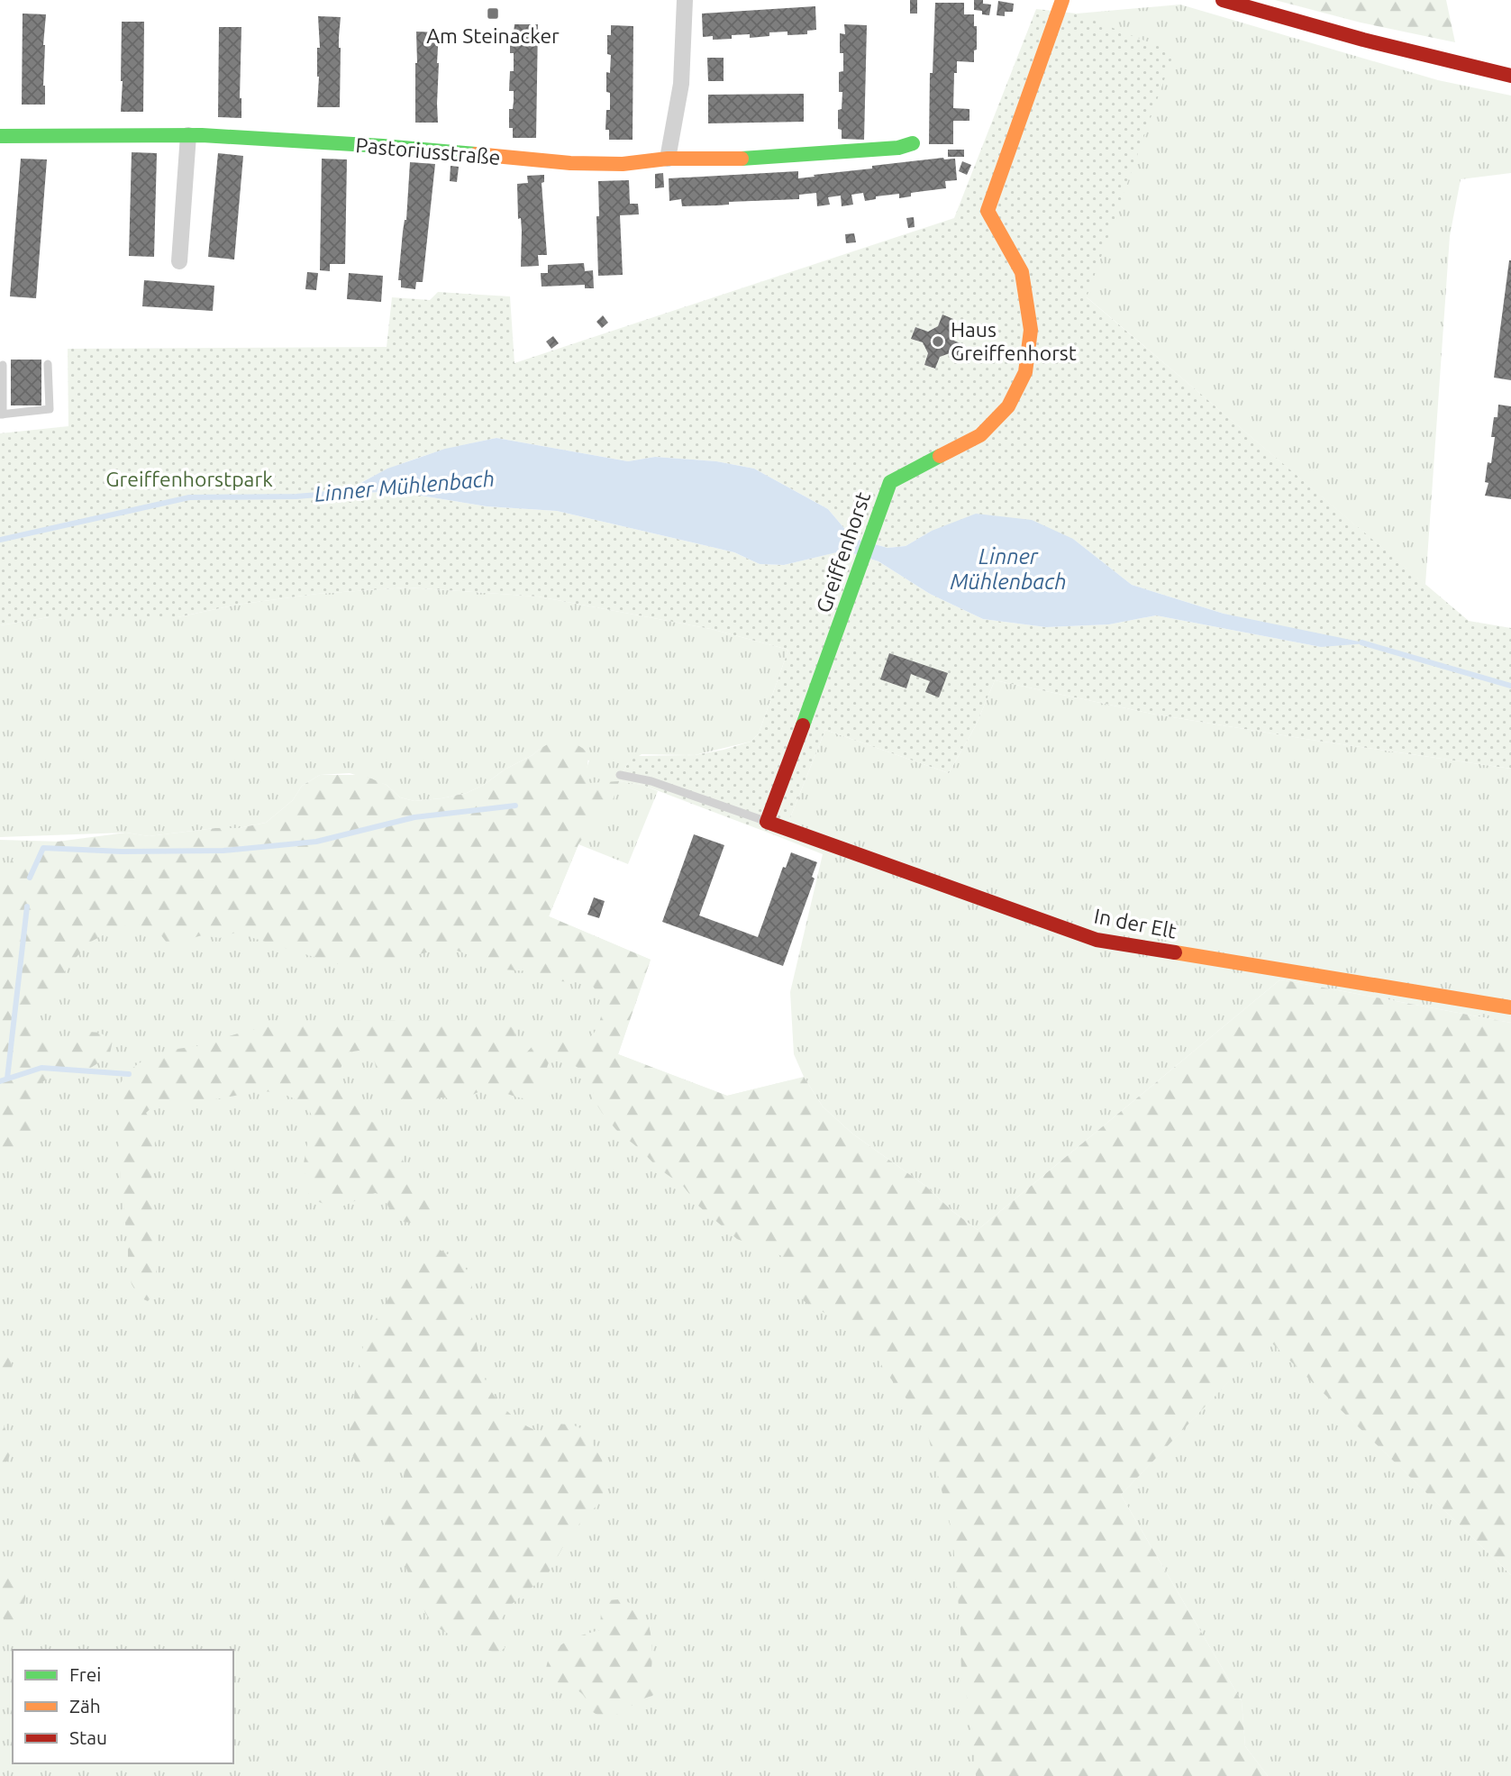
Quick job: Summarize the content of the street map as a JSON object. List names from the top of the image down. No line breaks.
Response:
{"streets":{"street":["Pastoriusstraße","Greiffenhorst","In der Elt"]},"crossings":[["Greiffenhorst","In der Elt"]],"water":["Linner Mühlenbach"],"parks":["Greiffenhorstpark"],"places":{"transit":["Am Steinacker"],"other":["Haus Greiffenhorst"]},"legend":["Frei","Zäh","Stau"]}
